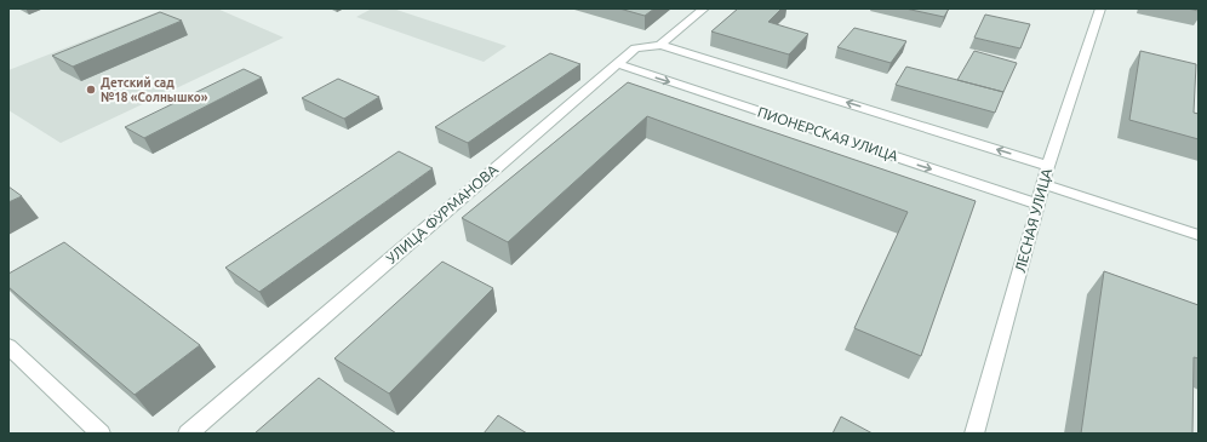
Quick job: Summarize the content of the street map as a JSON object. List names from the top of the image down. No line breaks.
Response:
{"streets":{"street":["ПИОНЕРСКАЯ УЛИЦА","УЛИЦА ФУРМАНОВА","ЛЕСНАЯ УЛИЦА"]},"crossings":[["ПИОНЕРСКАЯ УЛИЦА","УЛИЦА ФУРМАНОВА"],["ПИОНЕРСКАЯ УЛИЦА","ЛЕСНАЯ УЛИЦА"]],"places":["Детский сад №18 «Солнышко»"]}
